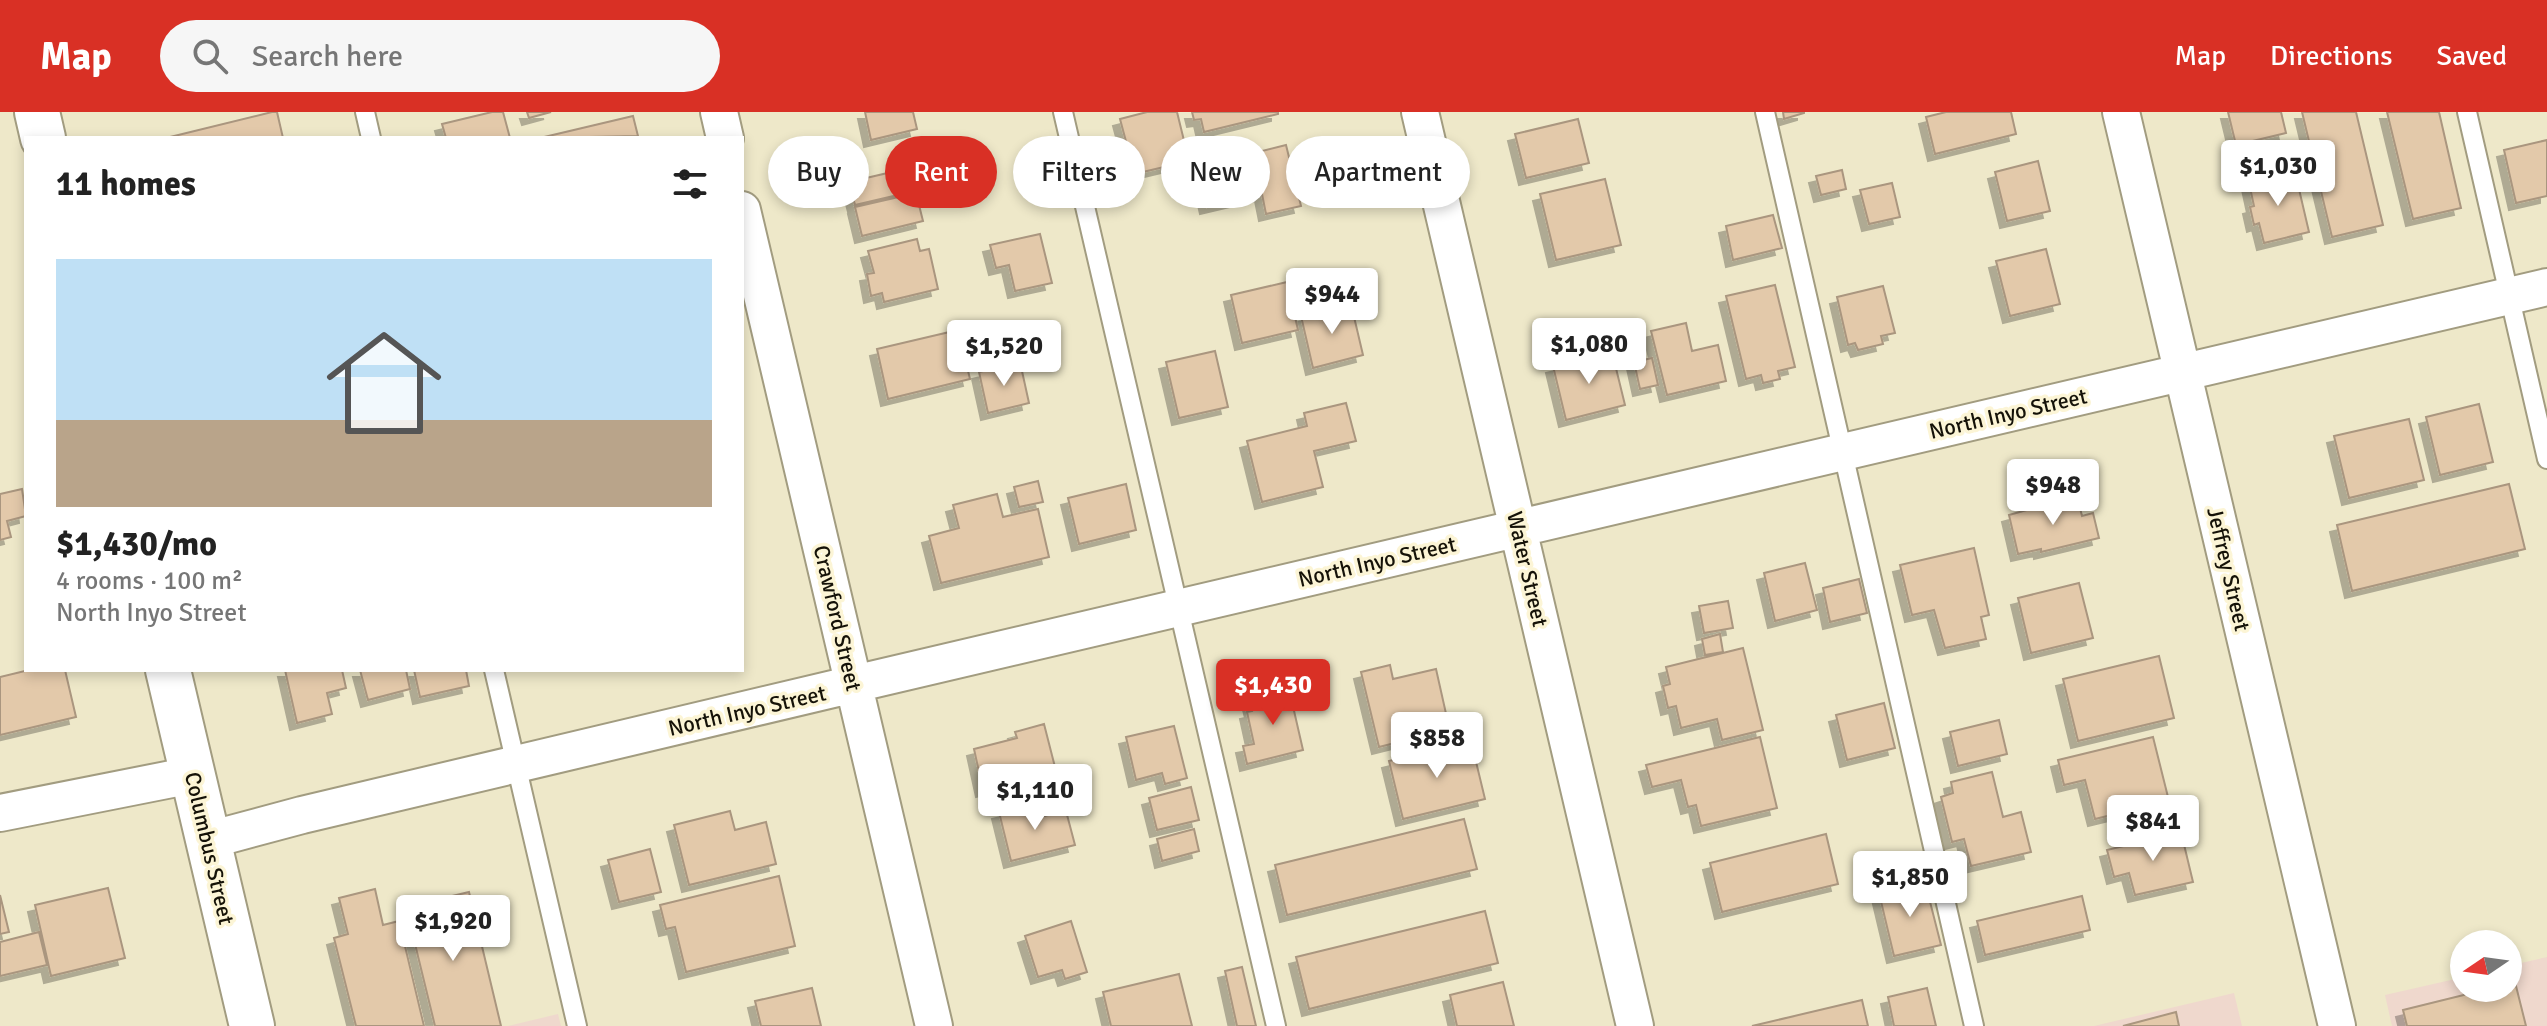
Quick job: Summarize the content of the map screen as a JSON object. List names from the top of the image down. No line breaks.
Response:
{"streets":{"main road":["Columbus Street"],"street":["North Inyo Street","Water Street","Jeffrey Street","Crawford Street"]},"crossings":[["North Inyo Street","Water Street"],["North Inyo Street","Jeffrey Street"],["North Inyo Street","Crawford Street"],["North Inyo Street","Columbus Street"]],"north":"left","page":{"header":"Map","search":"Search here","nav":["Map","Directions","Saved"],"chip":["Buy","Rent","Filters","New","Apartment"],"heading":"11 homes","price":["$1,030","$944","$1,080","$1,520","$948","$1,430","$858","$1,110","$841","$1,850","$1,920"],"list":[{"name":"$1,430/mo","note":"4 rooms · 100 m² · North Inyo Street"}]}}
